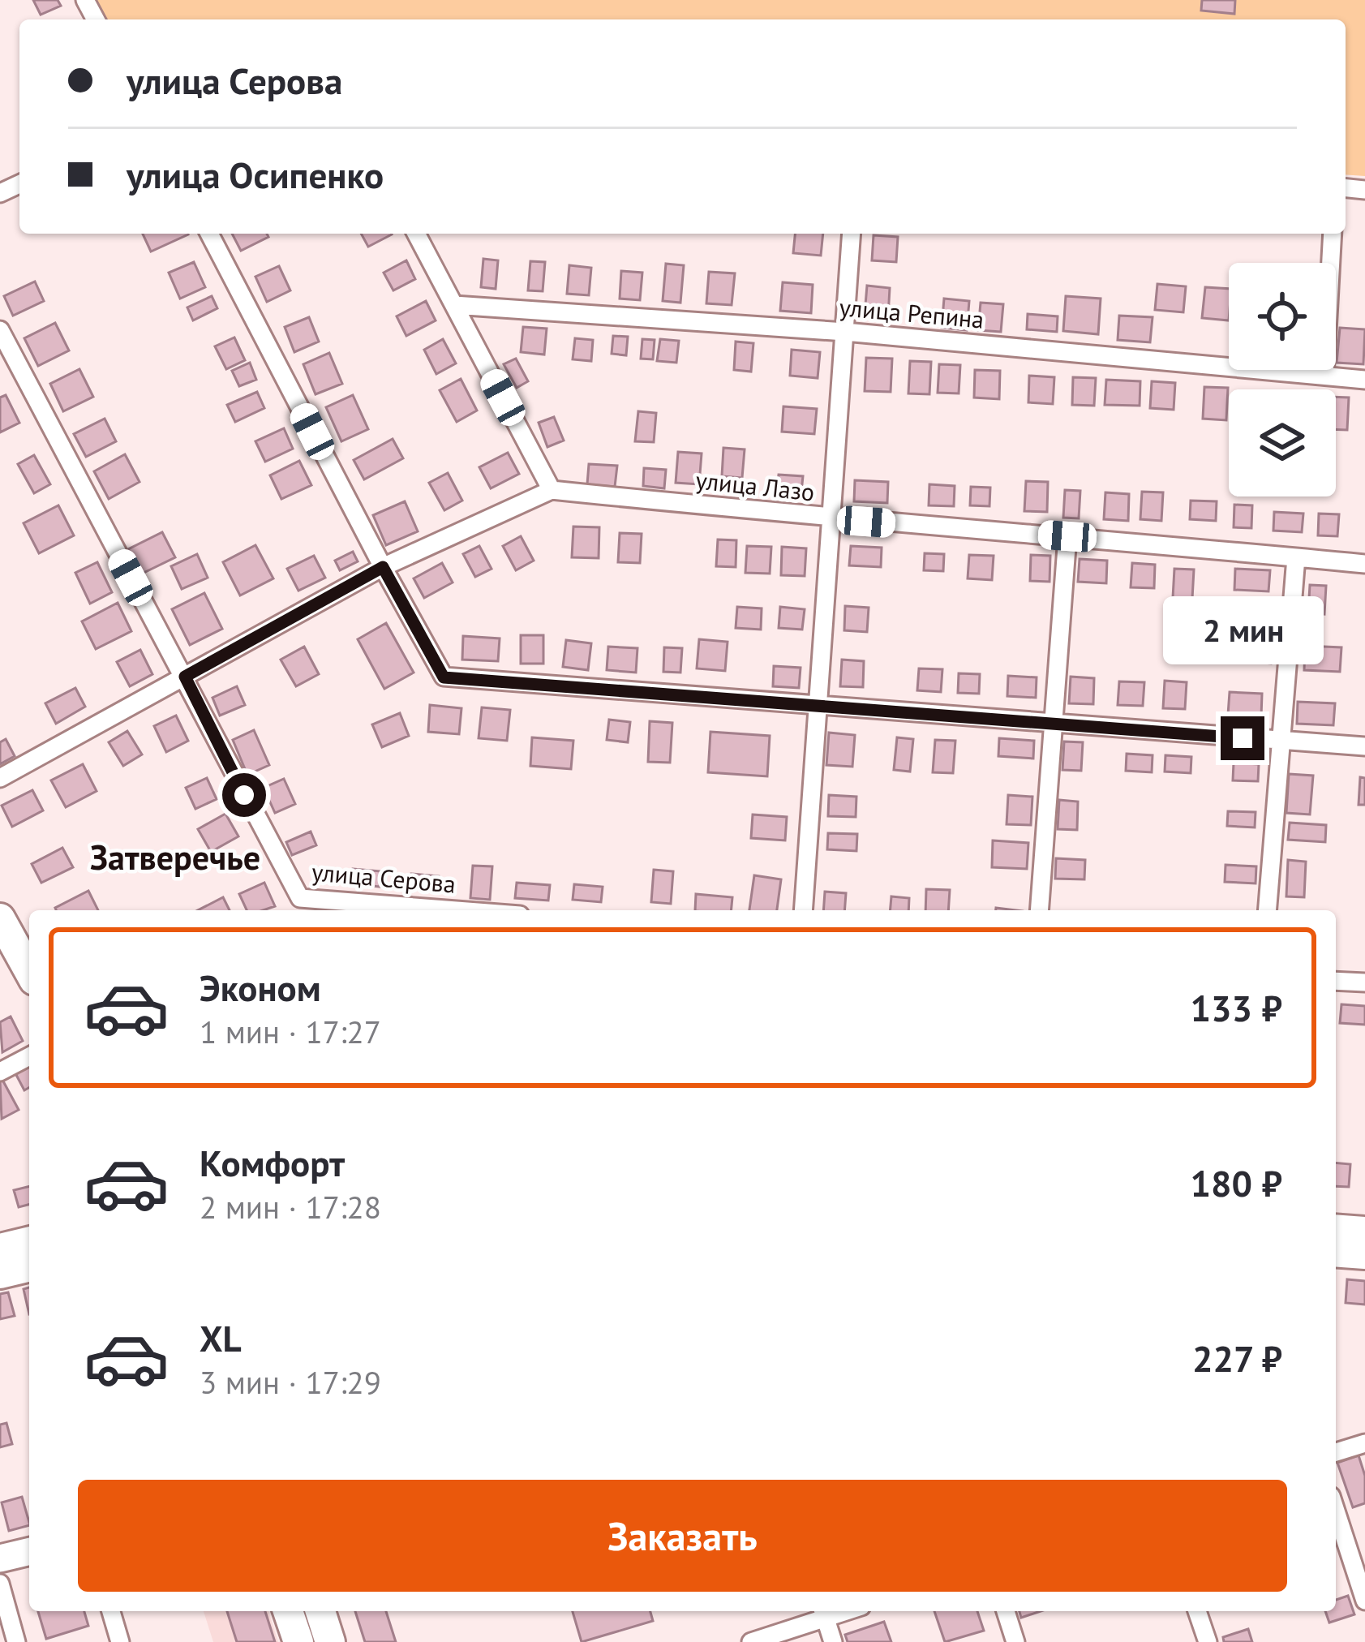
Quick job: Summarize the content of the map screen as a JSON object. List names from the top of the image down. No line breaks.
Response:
{"streets":{"street":["улица Репина","улица Лазо","улица Серова"]},"districts":["Затверечье"],"page":{"banner":["улица Серова","улица Осипенко"],"bubble":"2 мин","list":[{"name":"Эконом","note":"1 мин · 17:27","value":"133 ₽"},{"name":"Комфорт","note":"2 мин · 17:28","value":"180 ₽"},{"name":"XL","note":"3 мин · 17:29","value":"227 ₽"}],"buttons":"Заказать"}}
